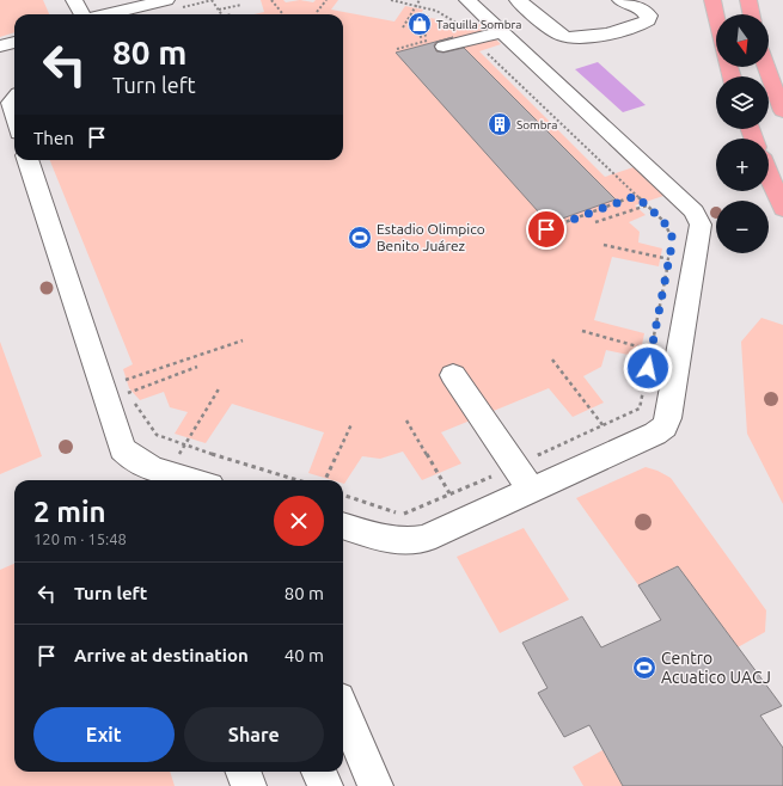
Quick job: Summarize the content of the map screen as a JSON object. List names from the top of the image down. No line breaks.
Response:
{"places":{"shop":["Taquilla Sombra"],"building":["Sombra"],"sports":["Estadio Olimpico Benito Juárez","Centro Acuatico UACJ"]},"north":"bottom","page":{"map_buttons":["+","−"],"turn":["80 m","Turn left"],"then":"Then","heading":["2 min","120 m · 15:48"],"list":[{"name":"Turn left","value":"80 m"},{"name":"Arrive at destination","value":"40 m"}],"buttons":["Exit","Share"]}}
